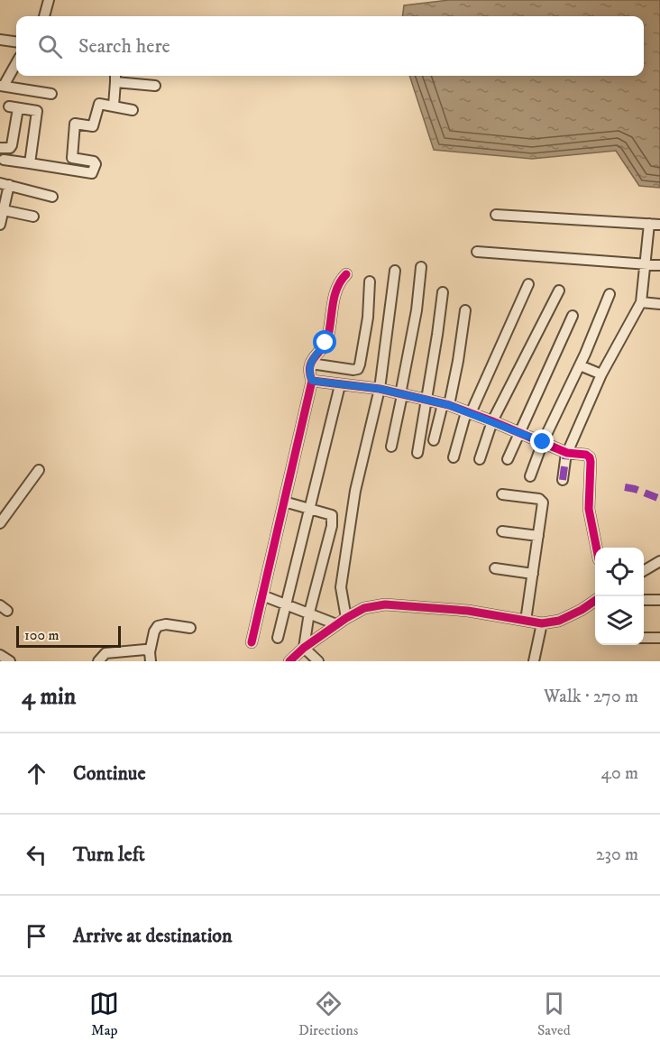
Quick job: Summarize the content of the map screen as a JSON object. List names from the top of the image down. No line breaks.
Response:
{"scale_bar":"100 m","page":{"search":"Search here","scale":"100 m","heading":["4 min","Walk · 270 m"],"list":[["Continue","40 m"],["Turn left","230 m"],"Arrive at destination"],"nav":["Map","Directions","Saved"]}}
